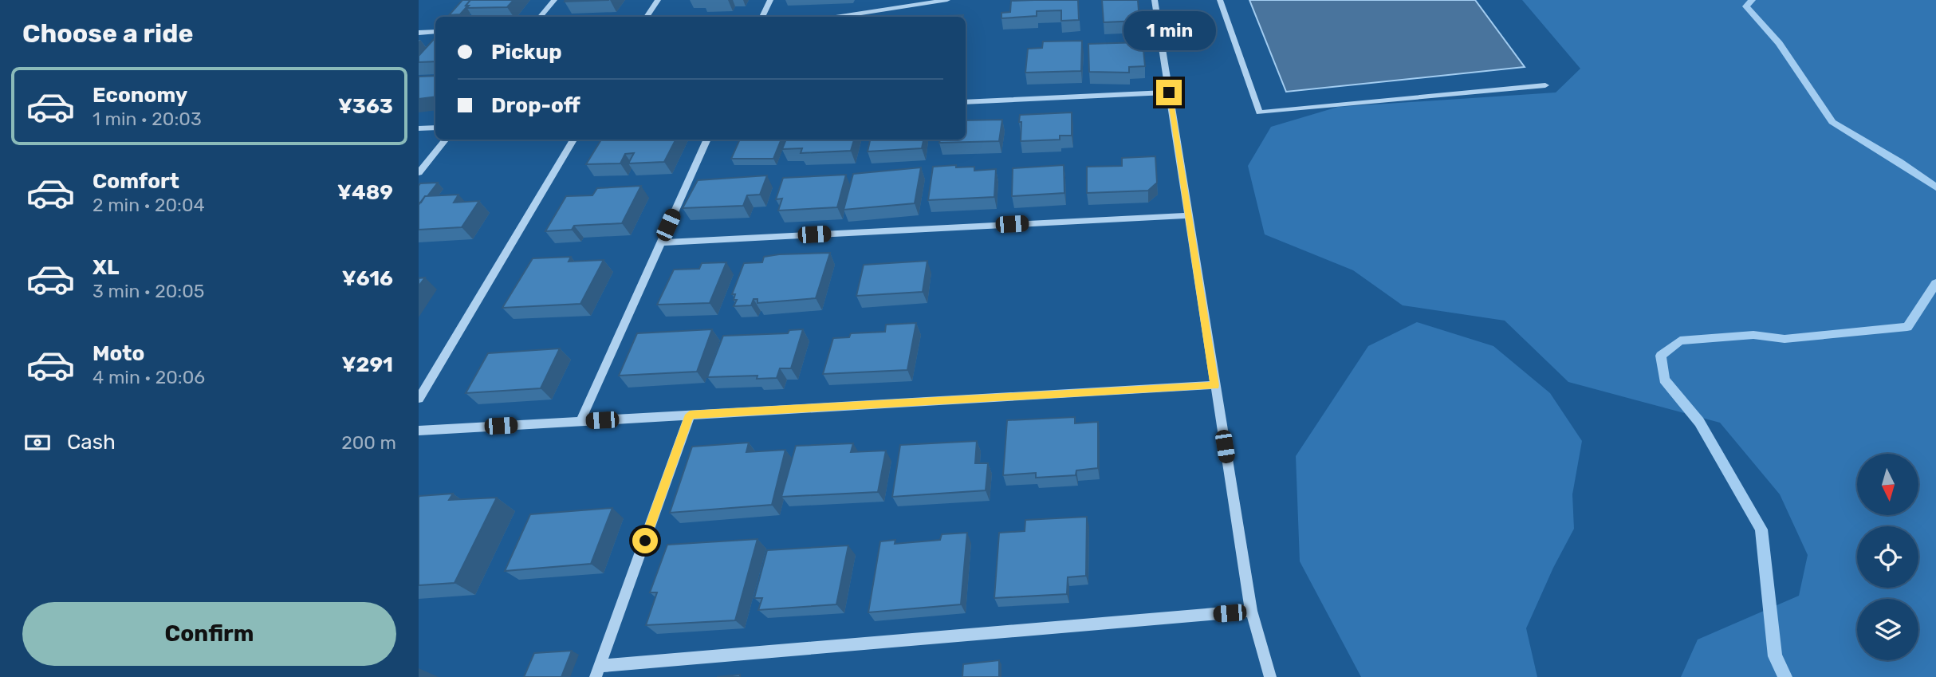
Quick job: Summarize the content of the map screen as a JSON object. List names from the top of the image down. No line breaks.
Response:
{"north":"bottom","page":{"heading":"Choose a ride","bubble":"1 min","banner":["Pickup","Drop-off"],"list":[{"name":"Economy","note":"1 min · 20:03","value":"¥363"},{"name":"Comfort","note":"2 min · 20:04","value":"¥489"},{"name":"XL","note":"3 min · 20:05","value":"¥616"},{"name":"Moto","note":"4 min · 20:06","value":"¥291"}],"pay":["Cash","200 m"],"buttons":"Confirm"}}
